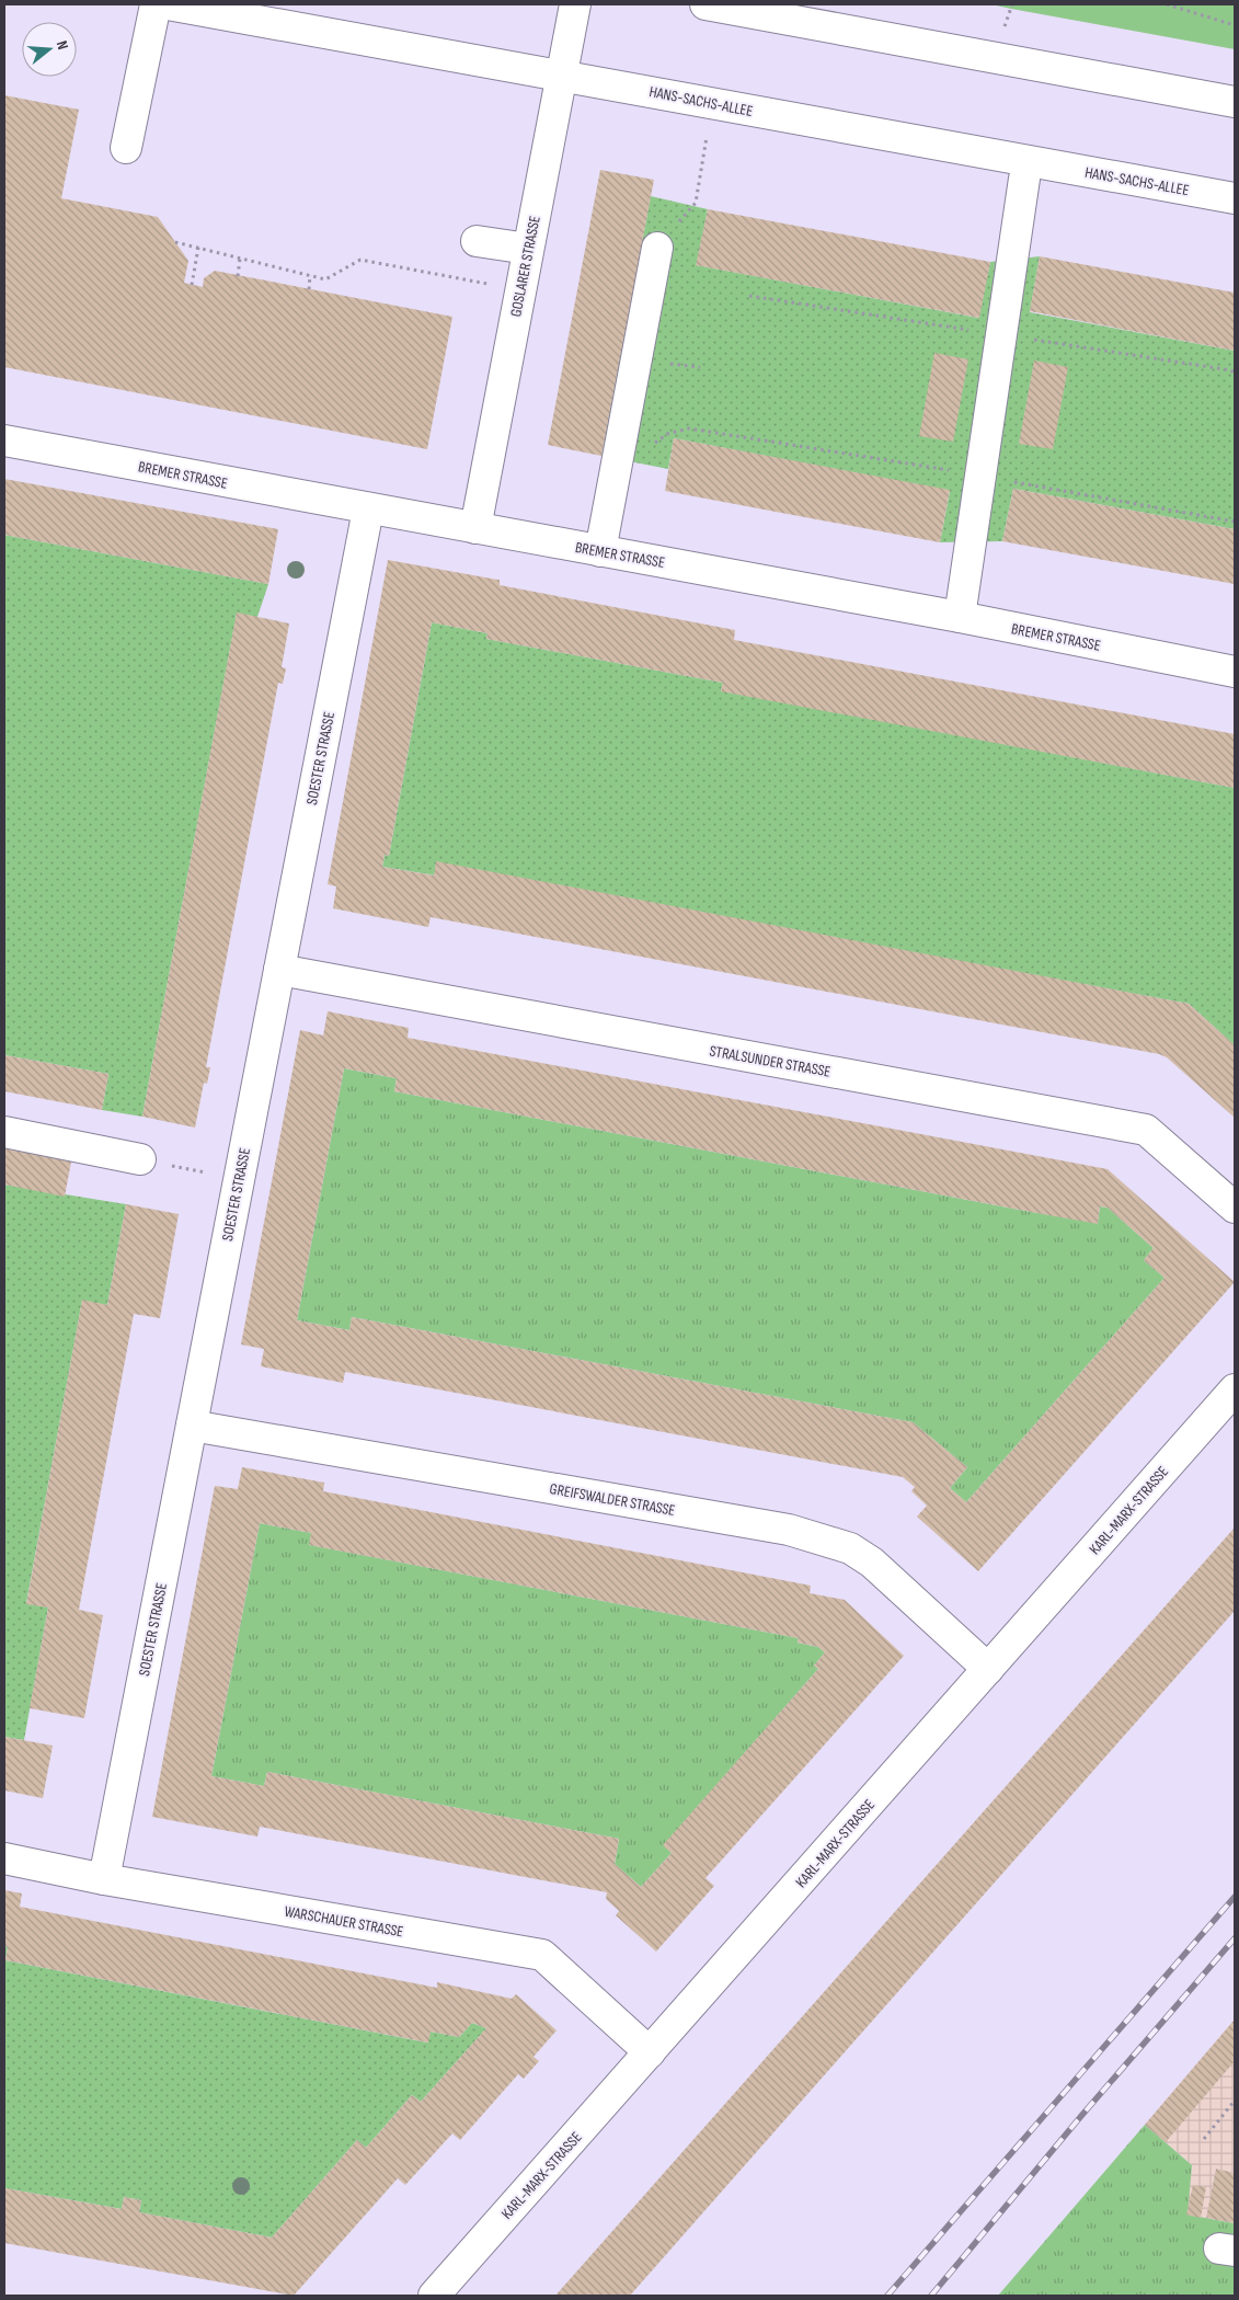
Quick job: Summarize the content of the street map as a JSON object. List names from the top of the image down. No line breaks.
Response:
{"streets":{"street":["HANS-SACHS-ALLEE","GOSLARER STRASSE","BREMER STRASSE","SOESTER STRASSE","STRALSUNDER STRASSE","GREIFSWALDER STRASSE","KARL-MARX-STRASSE","WARSCHAUER STRASSE"]},"crossings":[["HANS-SACHS-ALLEE","GOSLARER STRASSE"],["GOSLARER STRASSE","BREMER STRASSE"],["BREMER STRASSE","SOESTER STRASSE"],["SOESTER STRASSE","STRALSUNDER STRASSE"],["SOESTER STRASSE","GREIFSWALDER STRASSE"],["SOESTER STRASSE","WARSCHAUER STRASSE"],["GREIFSWALDER STRASSE","KARL-MARX-STRASSE"],["KARL-MARX-STRASSE","WARSCHAUER STRASSE"]],"north":"right"}
